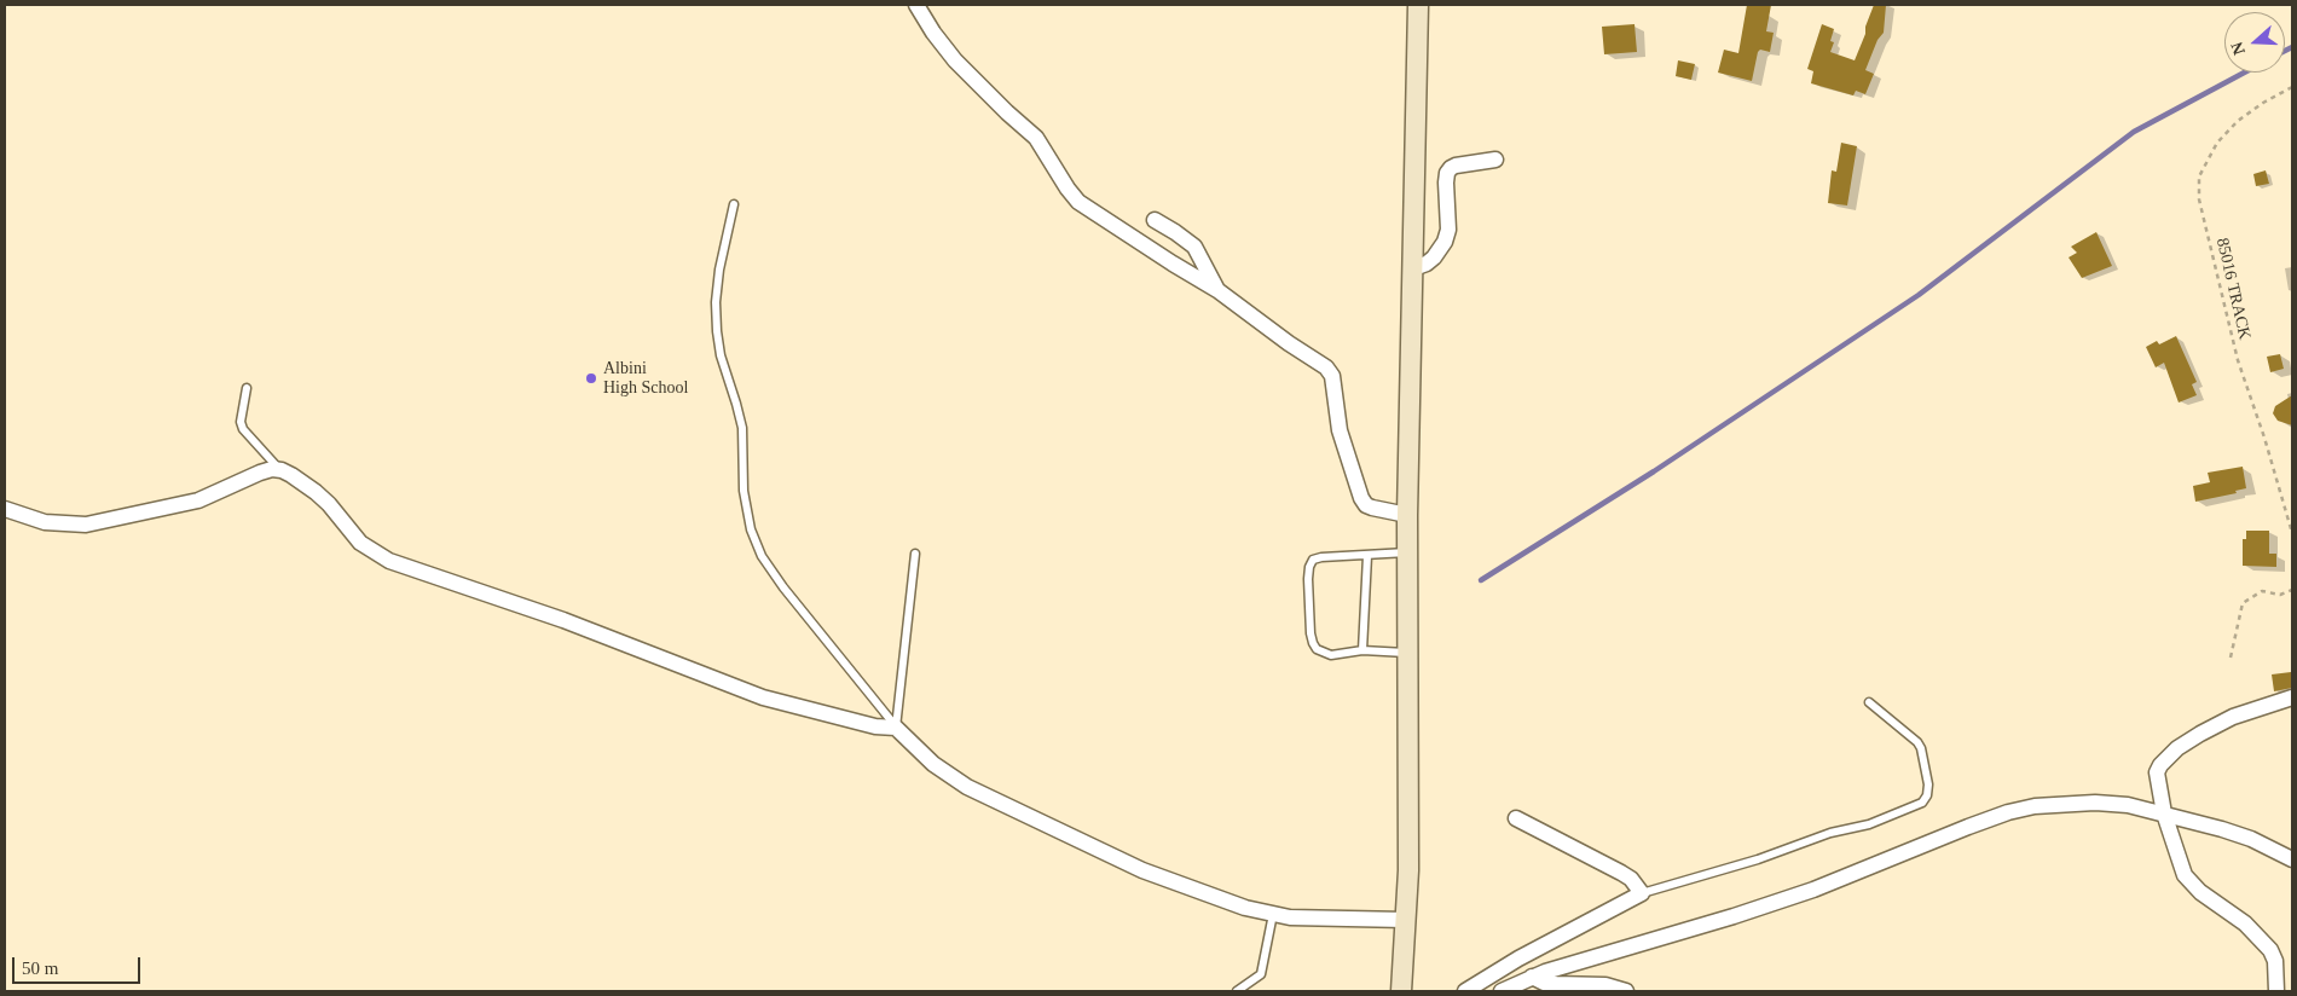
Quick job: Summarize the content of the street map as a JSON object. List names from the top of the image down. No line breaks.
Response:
{"streets":{"path":["85016 TRACK"]},"places":["Albini High School"],"scale_bar":"50 m","north":"left"}
